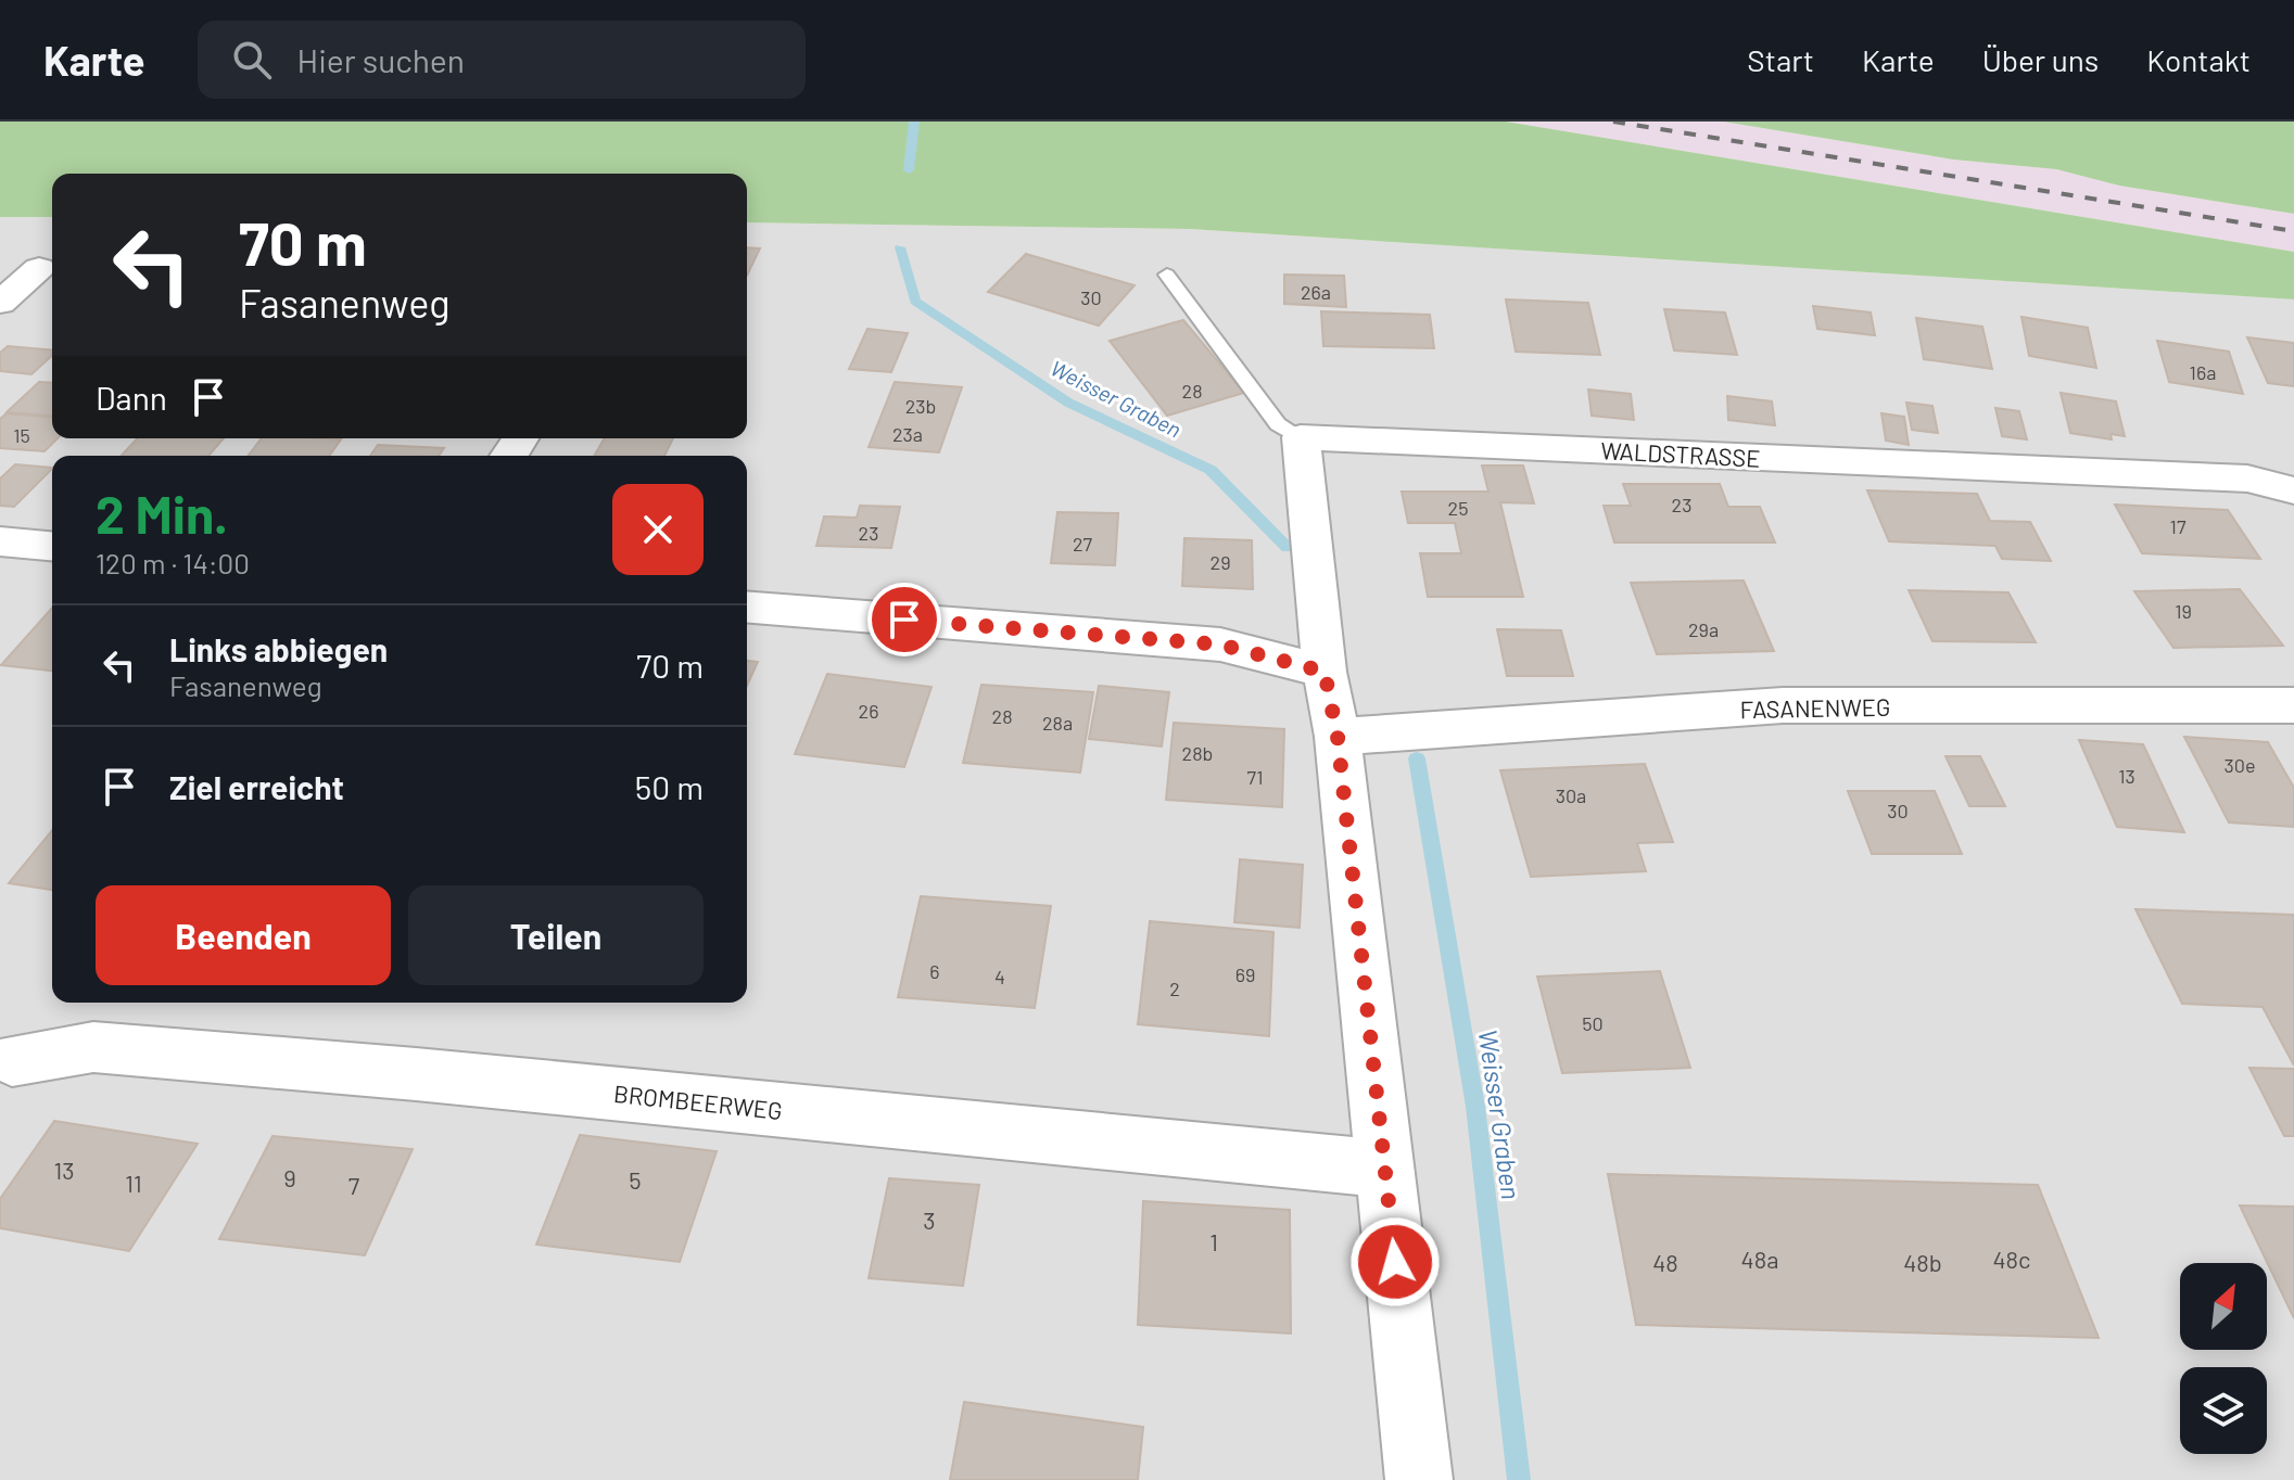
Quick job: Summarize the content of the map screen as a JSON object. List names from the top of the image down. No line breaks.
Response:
{"streets":{"street":["WALDSTRASSE","FASANENWEG","BROMBEERWEG"]},"water":["Weisser Graben"],"house_numbers":["26a","30","16a","28","23b","23a","15","23","25","17","23","27","29","19","29a","26","28","28a","28b","30e","13","71","30a","30","6","69","4","2","50","13","9","5","11","7","3","1","48a","48c","48","48b"],"north":"top right","page":{"header":"Karte","search":"Hier suchen","nav":["Start","Karte","Über uns","Kontakt"],"turn":["70 m","Fasanenweg"],"then":"Dann","heading":["2 Min.","120 m · 14:00"],"list":[{"name":"Links abbiegen","note":"Fasanenweg","value":"70 m"},{"name":"Ziel erreicht","value":"50 m"}],"buttons":["Beenden","Teilen"]}}
